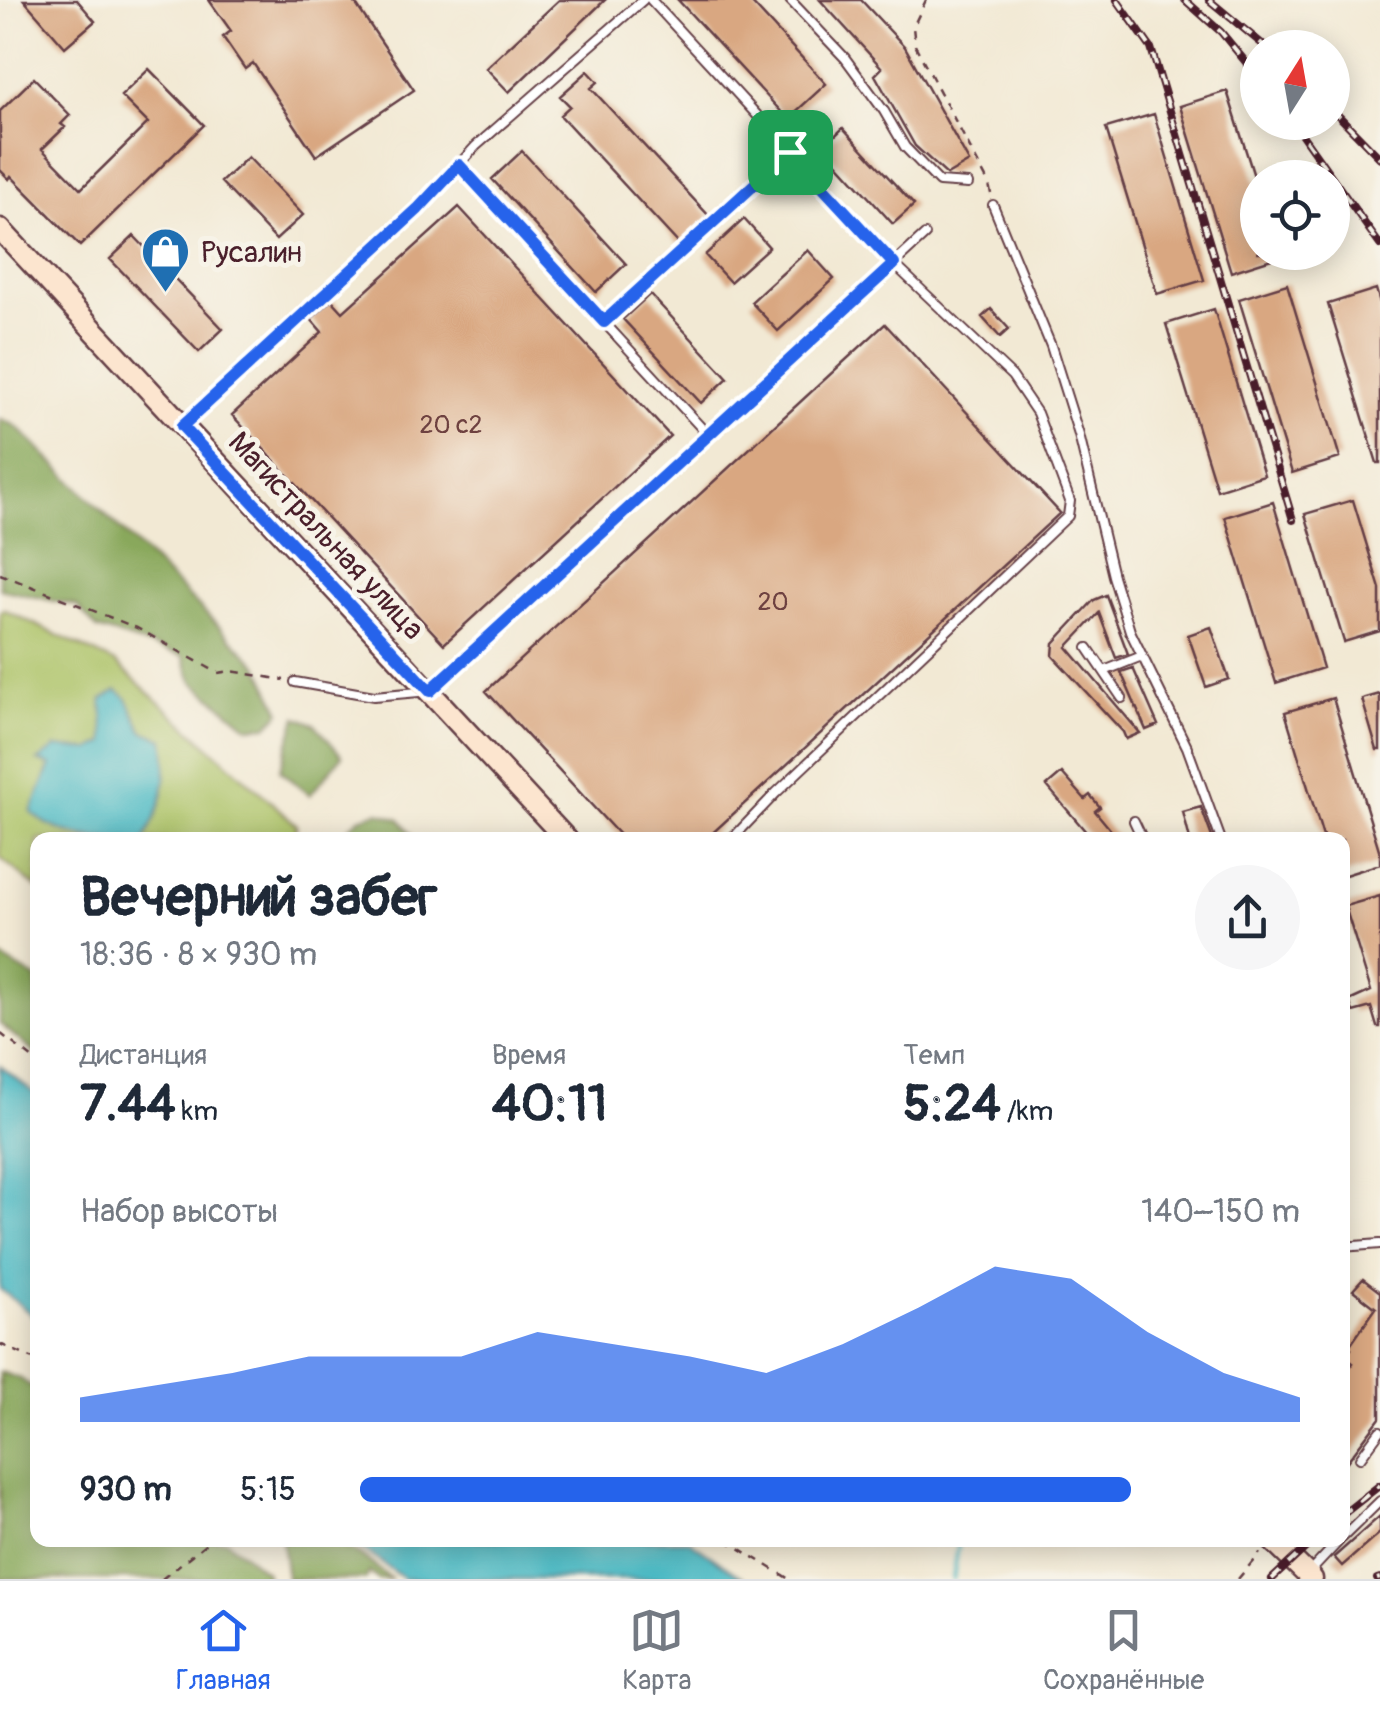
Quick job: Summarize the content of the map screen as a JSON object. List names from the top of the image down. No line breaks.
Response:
{"streets":{"main road":["Магистральная улица"]},"places":{"shop":["Русалин"]},"house_numbers":["20 с2","20"],"north":"top","page":{"heading":["Вечерний забег","18:36 · 8 × 930 m"],"stats":[["Дистанция","7.44 km"],["Время","40:11"],["Темп","5:24 /km"]],"chart":["Набор высоты","140–150 m"],"list":[{"name":"930 m","note":"5:15"}],"tabs":["Главная","Карта","Сохранённые"]}}
